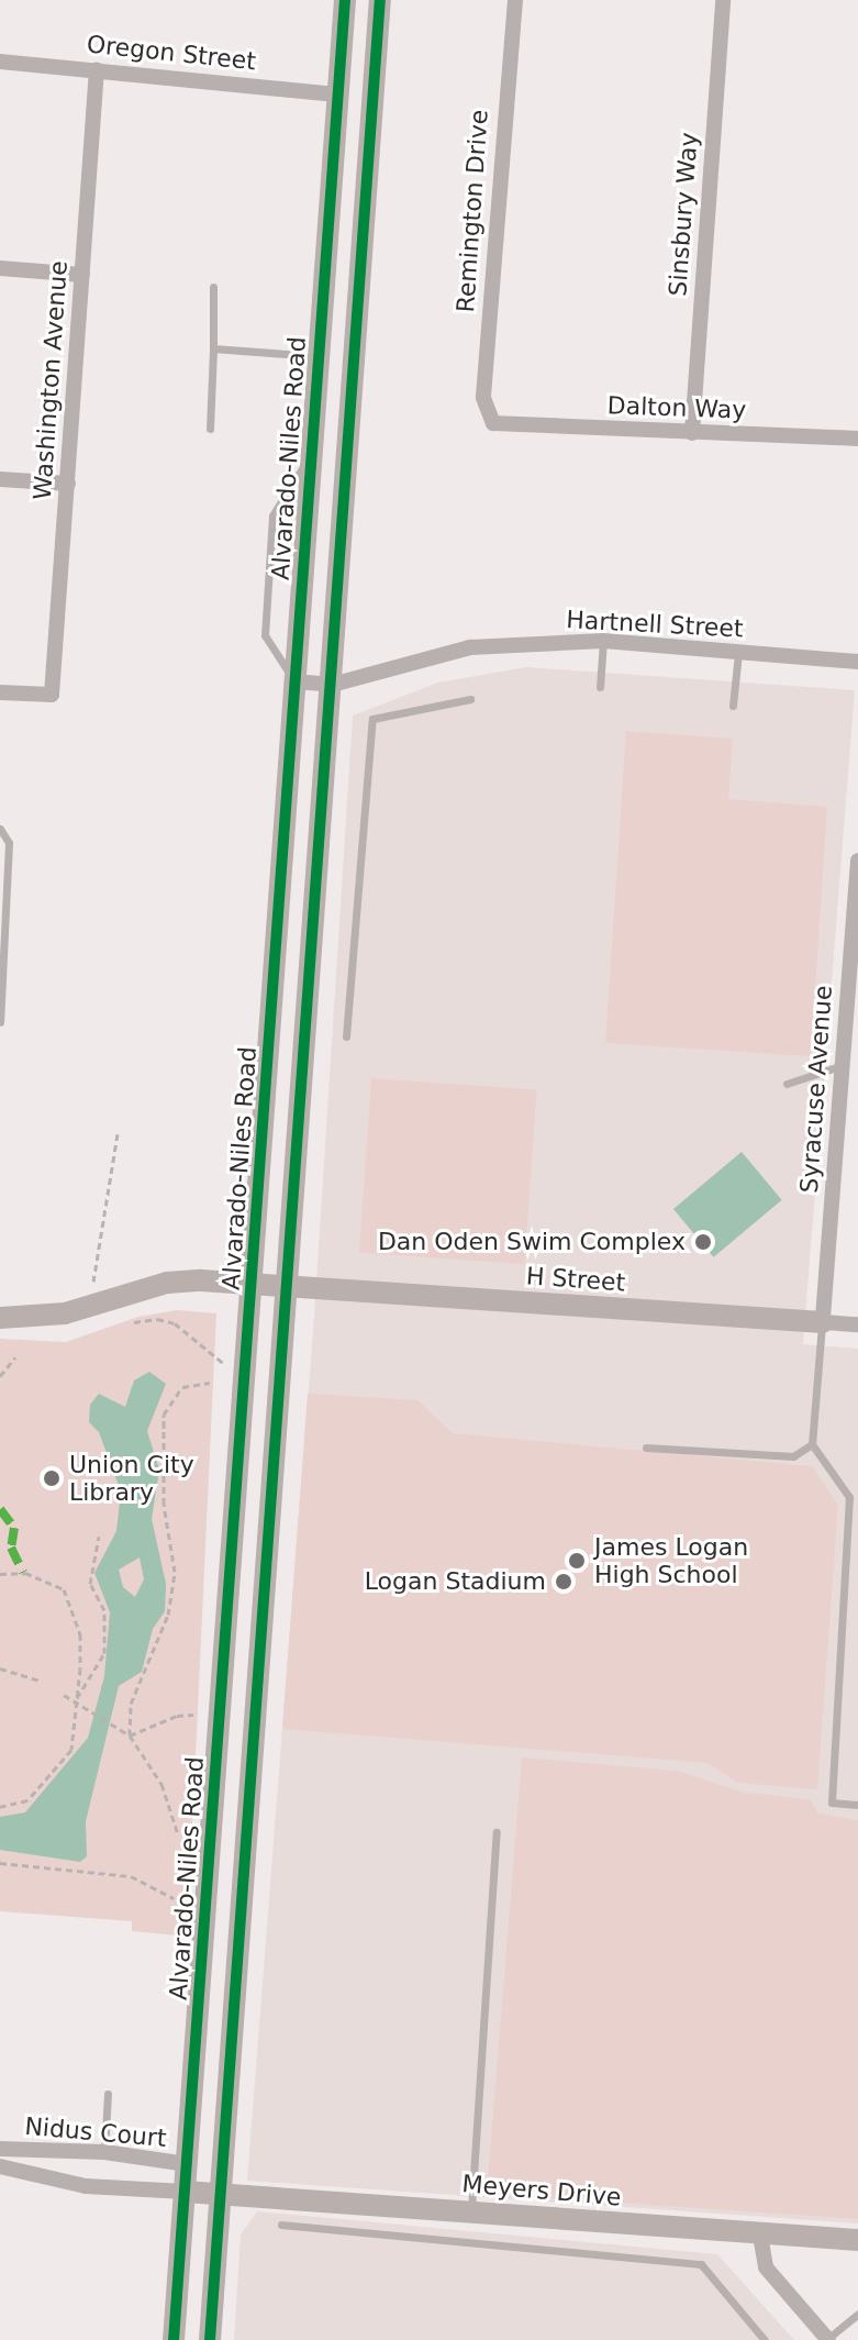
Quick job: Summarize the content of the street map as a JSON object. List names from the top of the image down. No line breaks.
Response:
{"streets":{"main road":["Alvarado-Niles Road","H Street","Meyers Drive"],"street":["Oregon Street","Remington Drive","Sinsbury Way","Washington Avenue","Dalton Way","Hartnell Street","Syracuse Avenue","Nidus Court"]},"crossings":[["Oregon Street","Washington Avenue"],["Oregon Street","Alvarado-Niles Road"],["Remington Drive","Dalton Way"],["Sinsbury Way","Dalton Way"],["Alvarado-Niles Road","Hartnell Street"],["Alvarado-Niles Road","H Street"],["Alvarado-Niles Road","Nidus Court"],["Alvarado-Niles Road","Meyers Drive"],["Syracuse Avenue","H Street"],["Nidus Court","Meyers Drive"]],"places":["Dan Oden Swim Complex","Union City Library","James Logan High School","Logan Stadium"]}
